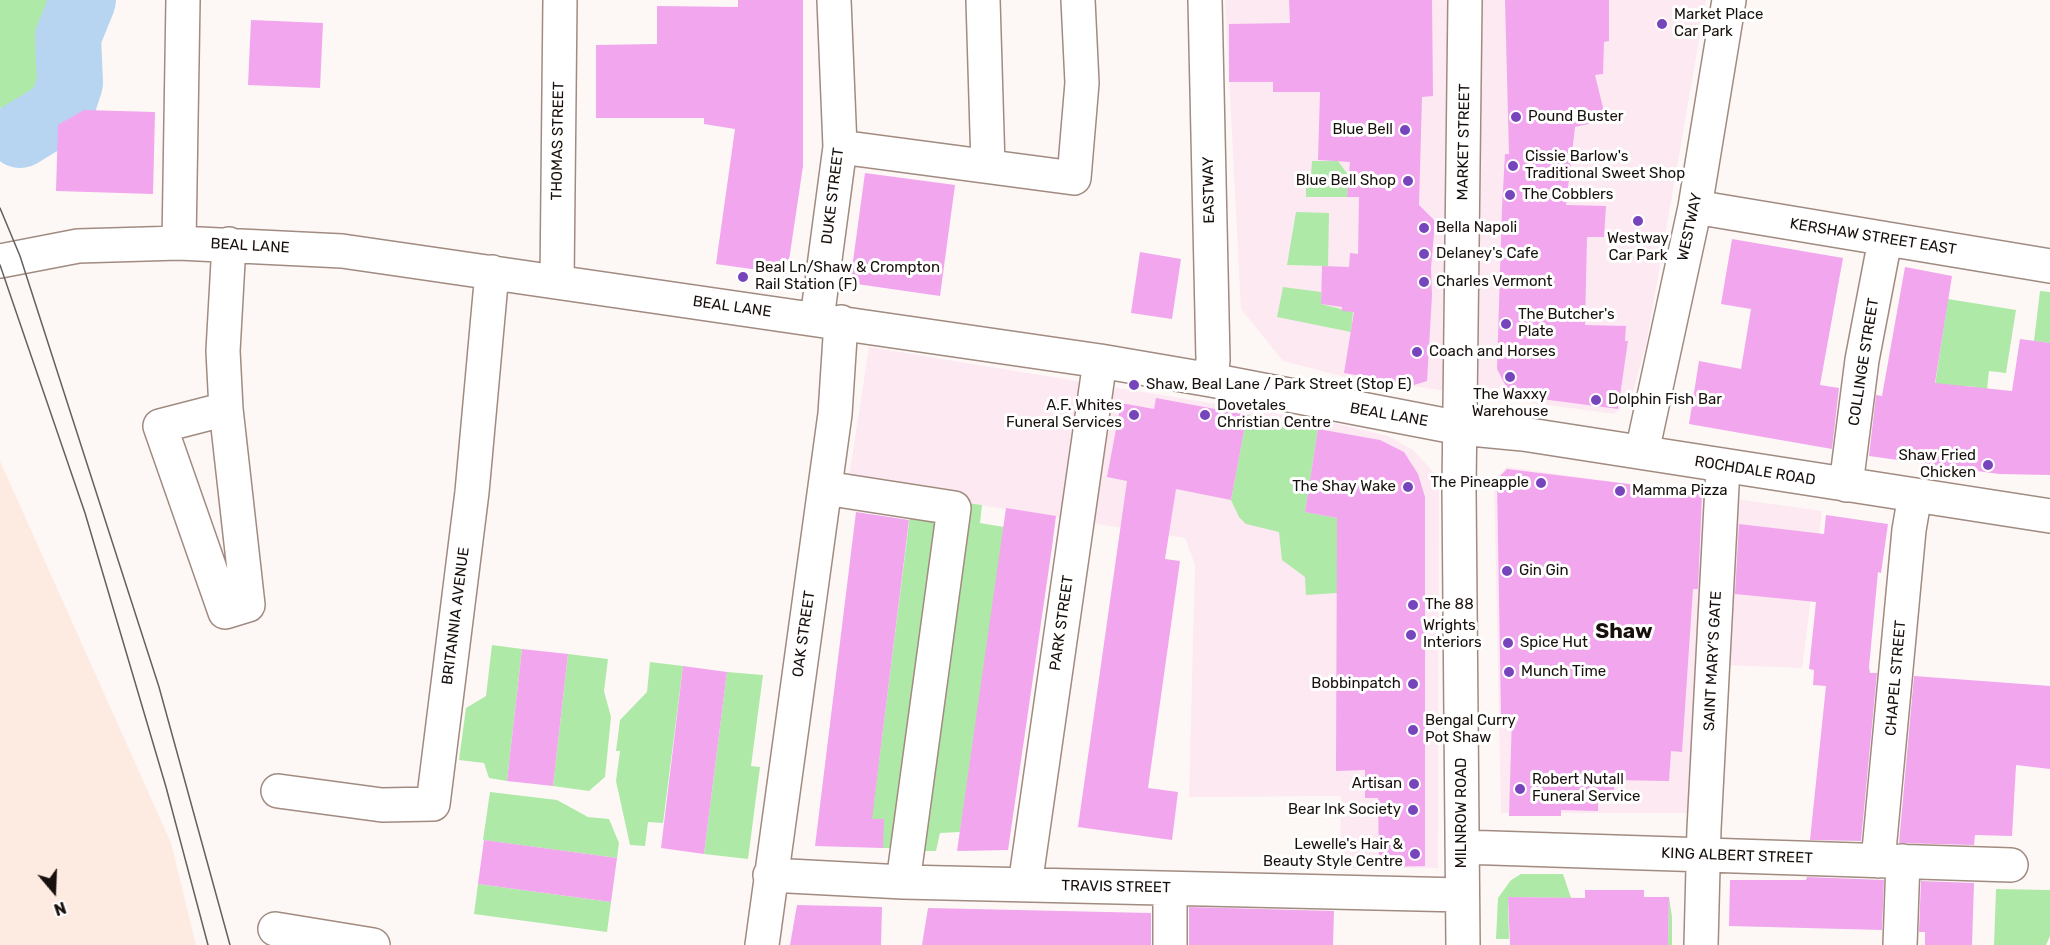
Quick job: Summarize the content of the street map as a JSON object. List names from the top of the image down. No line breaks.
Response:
{"streets":{"street":["THOMAS STREET","MARKET STREET","EASTWAY","DUKE STREET","WESTWAY","KERSHAW STREET EAST","BEAL LANE","COLLINGE STREET","ROCHDALE ROAD","BRITANNIA AVENUE","PARK STREET","OAK STREET","SAINT MARY'S GATE","CHAPEL STREET","MILNROW ROAD","KING ALBERT STREET","TRAVIS STREET"]},"crossings":[["THOMAS STREET","BEAL LANE"],["MARKET STREET","BEAL LANE"],["MARKET STREET","ROCHDALE ROAD"],["MARKET STREET","MILNROW ROAD"],["EASTWAY","BEAL LANE"],["DUKE STREET","BEAL LANE"],["DUKE STREET","OAK STREET"],["WESTWAY","KERSHAW STREET EAST"],["WESTWAY","ROCHDALE ROAD"],["KERSHAW STREET EAST","COLLINGE STREET"],["BEAL LANE","ROCHDALE ROAD"],["BEAL LANE","BRITANNIA AVENUE"],["BEAL LANE","PARK STREET"],["BEAL LANE","OAK STREET"],["BEAL LANE","MILNROW ROAD"],["COLLINGE STREET","ROCHDALE ROAD"],["ROCHDALE ROAD","SAINT MARY'S GATE"],["ROCHDALE ROAD","CHAPEL STREET"],["ROCHDALE ROAD","MILNROW ROAD"],["PARK STREET","TRAVIS STREET"],["OAK STREET","TRAVIS STREET"],["SAINT MARY'S GATE","KING ALBERT STREET"],["CHAPEL STREET","KING ALBERT STREET"],["MILNROW ROAD","KING ALBERT STREET"],["MILNROW ROAD","TRAVIS STREET"]],"districts":["Shaw"],"places":["Market Place Car Park","Pound Buster","Blue Bell","Cissie Barlow's Traditional Sweet Shop","Blue Bell Shop","The Cobblers","Westway Car Park","Bella Napoli","Delaney's Cafe","Beal Ln/Shaw & Crompton Rail Station (F)","Charles Vermont","The Butcher's Plate","Coach and Horses","The Waxxy Warehouse","Shaw, Beal Lane / Park Street (Stop E)","Dolphin Fish Bar","A.F. Whites Funeral Services","Dovetales Christian Centre","Shaw Fried Chicken","The Pineapple","The Shay Wake","Mamma Pizza","Gin Gin","The 88","Wrights Interiors","Spice Hut","Munch Time","Bobbinpatch","Bengal Curry Pot Shaw","Artisan","Robert Nutall Funeral Service","Bear Ink Society","Lewelle's Hair & Beauty Style Centre"],"north":"bottom"}
